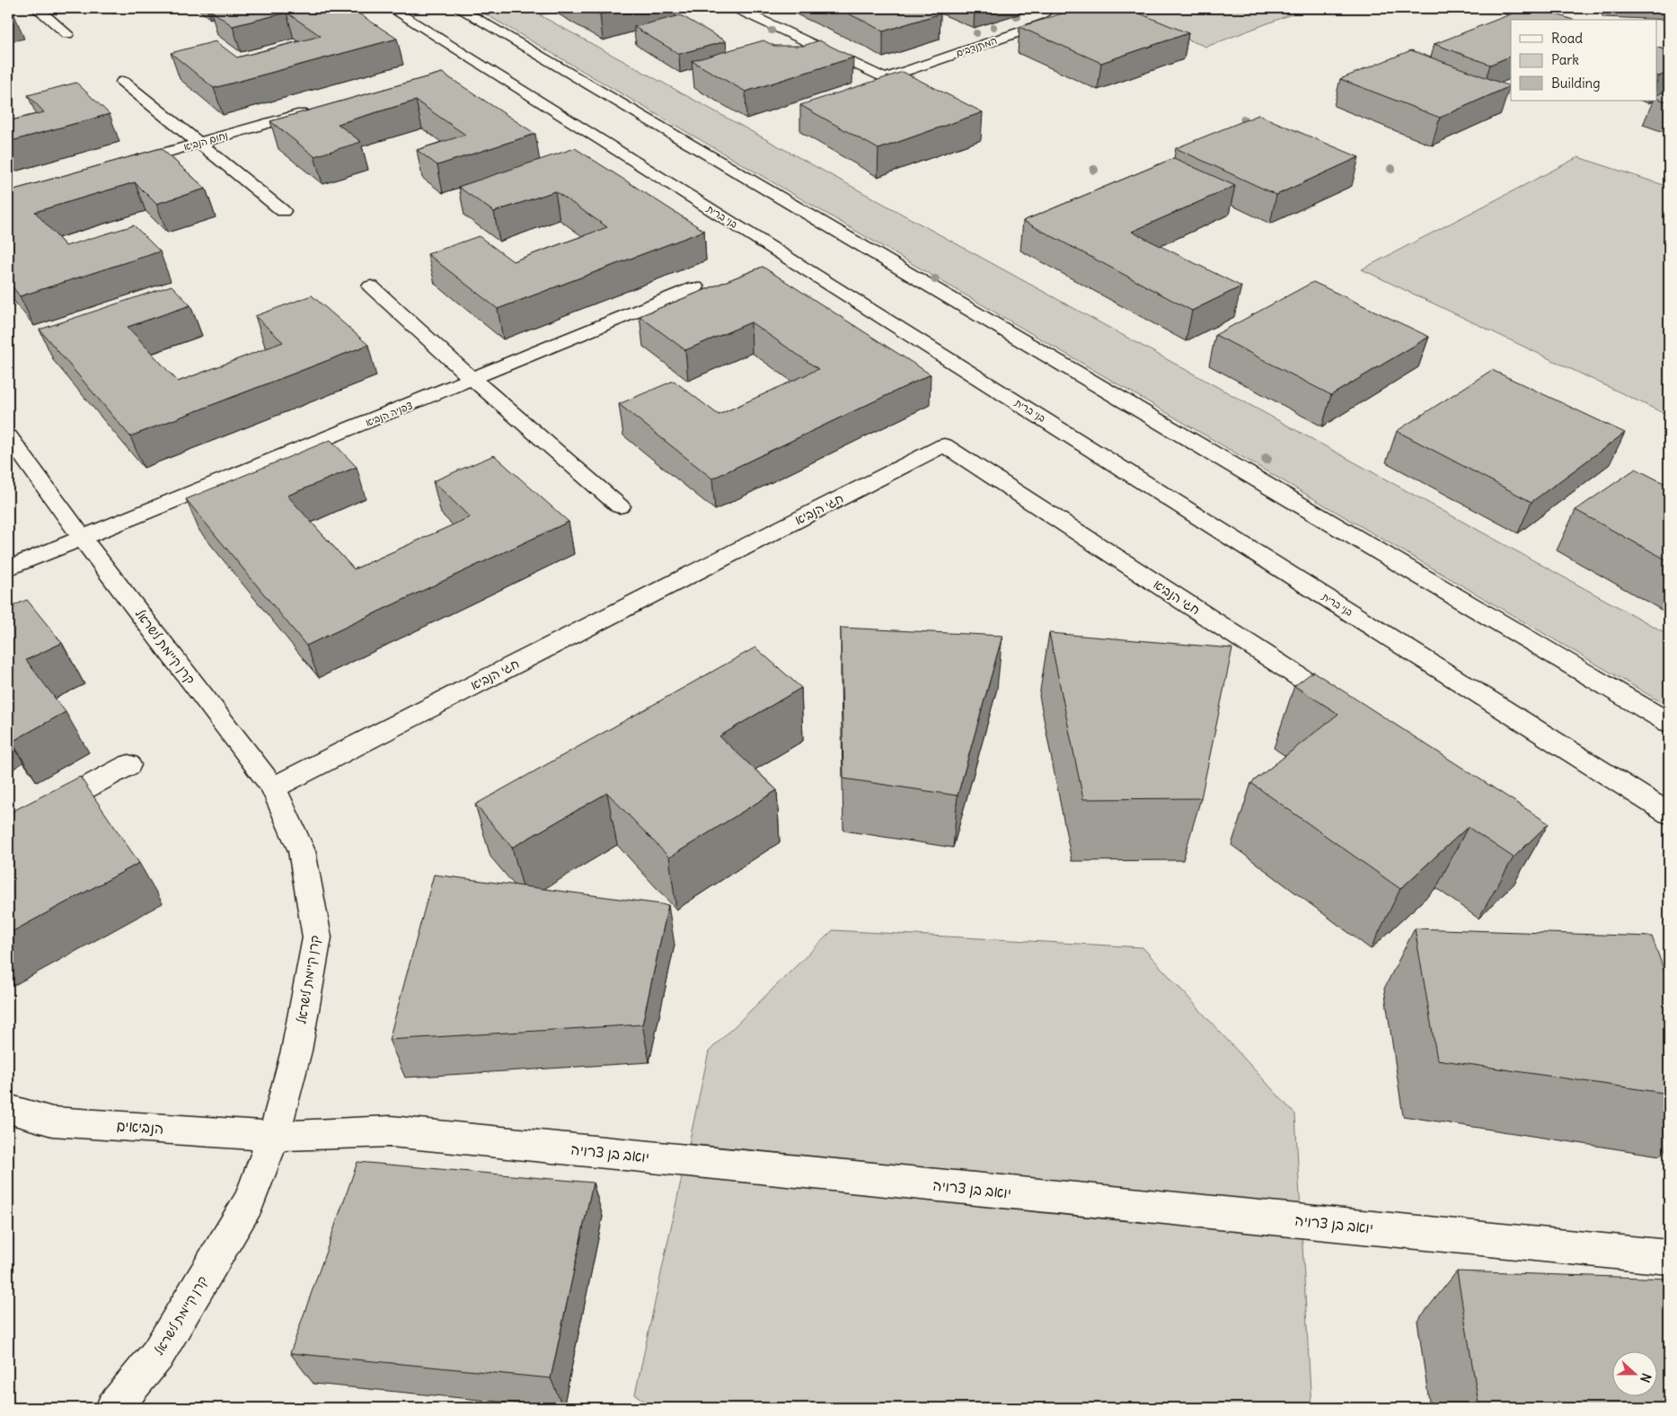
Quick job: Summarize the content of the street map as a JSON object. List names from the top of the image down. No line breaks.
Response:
{"streets":{"street":["המתנדבים","נחום הנביא","בני ברית","צפניה הנביא","חגי הנביא","קרן קיימת לישראל","הנביאים","יואב בן צרויה"]},"crossings":[["צפניה הנביא","קרן קיימת לישראל"],["חגי הנביא","קרן קיימת לישראל"],["קרן קיימת לישראל","הנביאים"],["קרן קיימת לישראל","יואב בן צרויה"],["הנביאים","יואב בן צרויה"]],"legend":["Road","Park","Building"],"north":"right"}
